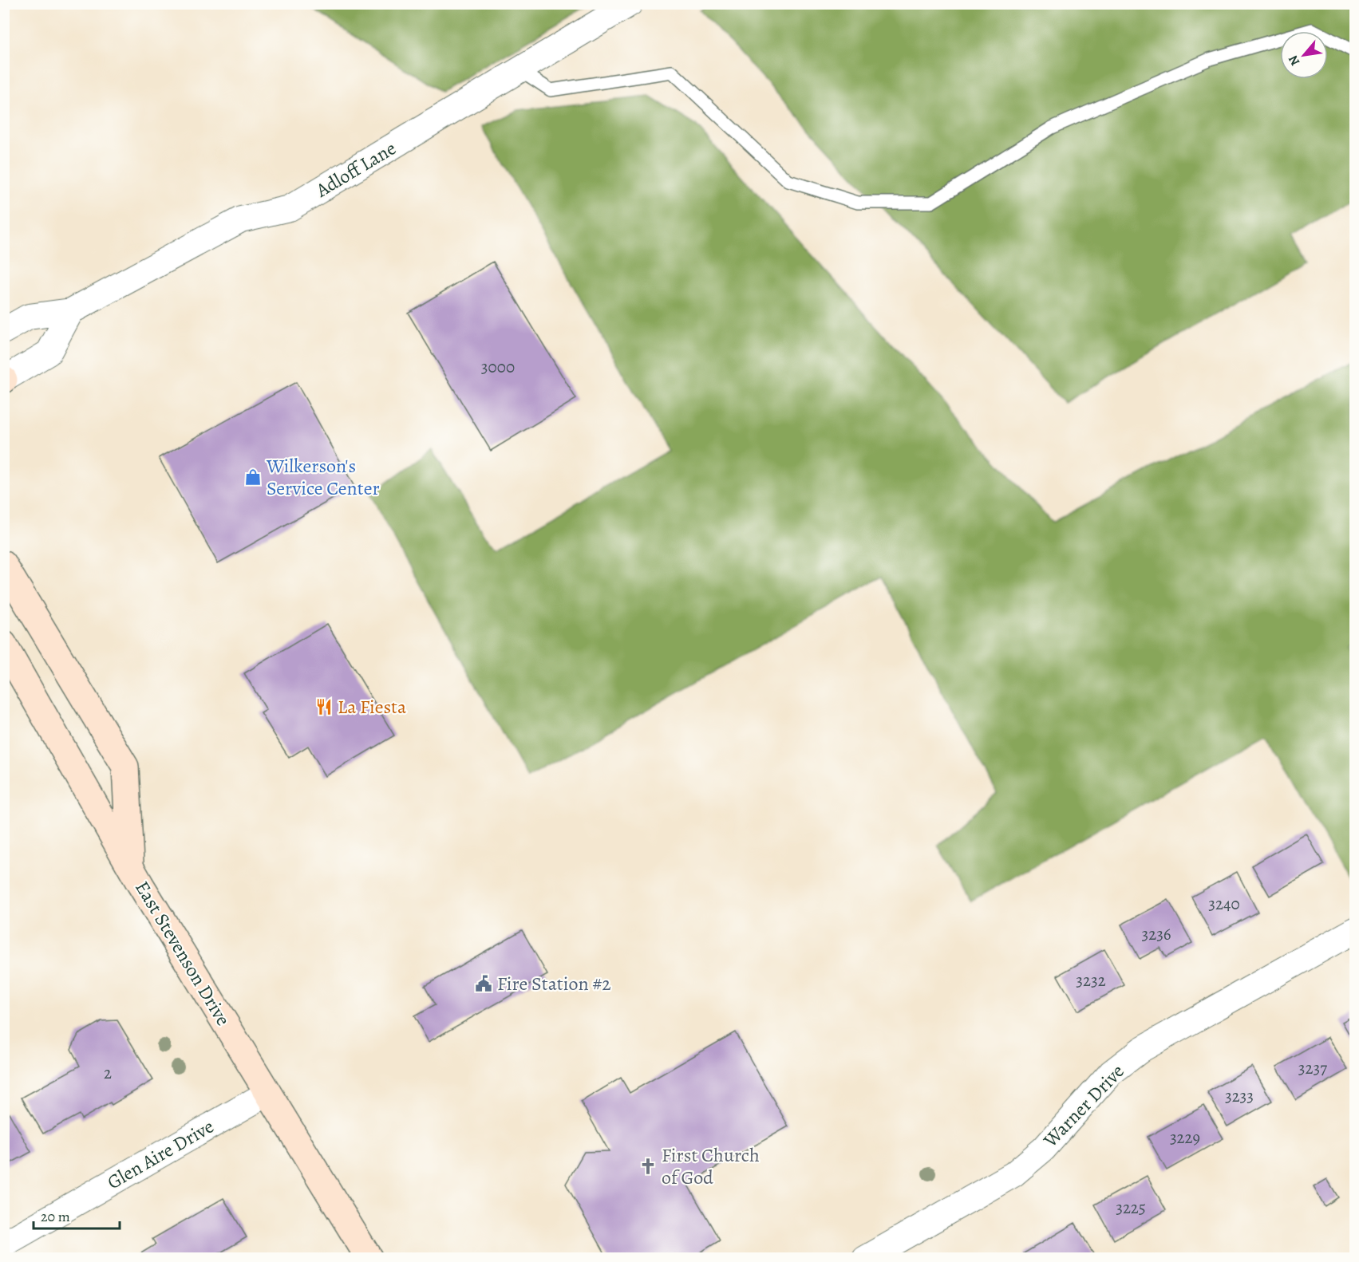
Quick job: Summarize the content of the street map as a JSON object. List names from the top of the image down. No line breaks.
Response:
{"streets":{"main road":["East Stevenson Drive"],"street":["Adloff Lane","Warner Drive","Glen Aire Drive"]},"crossings":[["East Stevenson Drive","Glen Aire Drive"]],"places":{"shop":["Wilkerson's Service Center"],"restaurant":["La Fiesta"],"public building":["Fire Station #2"],"church":["First Church of God"]},"house_numbers":["3000","3240","3236","3232","3237","2","3233","3229","3225"],"scale_bar":"20 m","north":"bottom left"}
